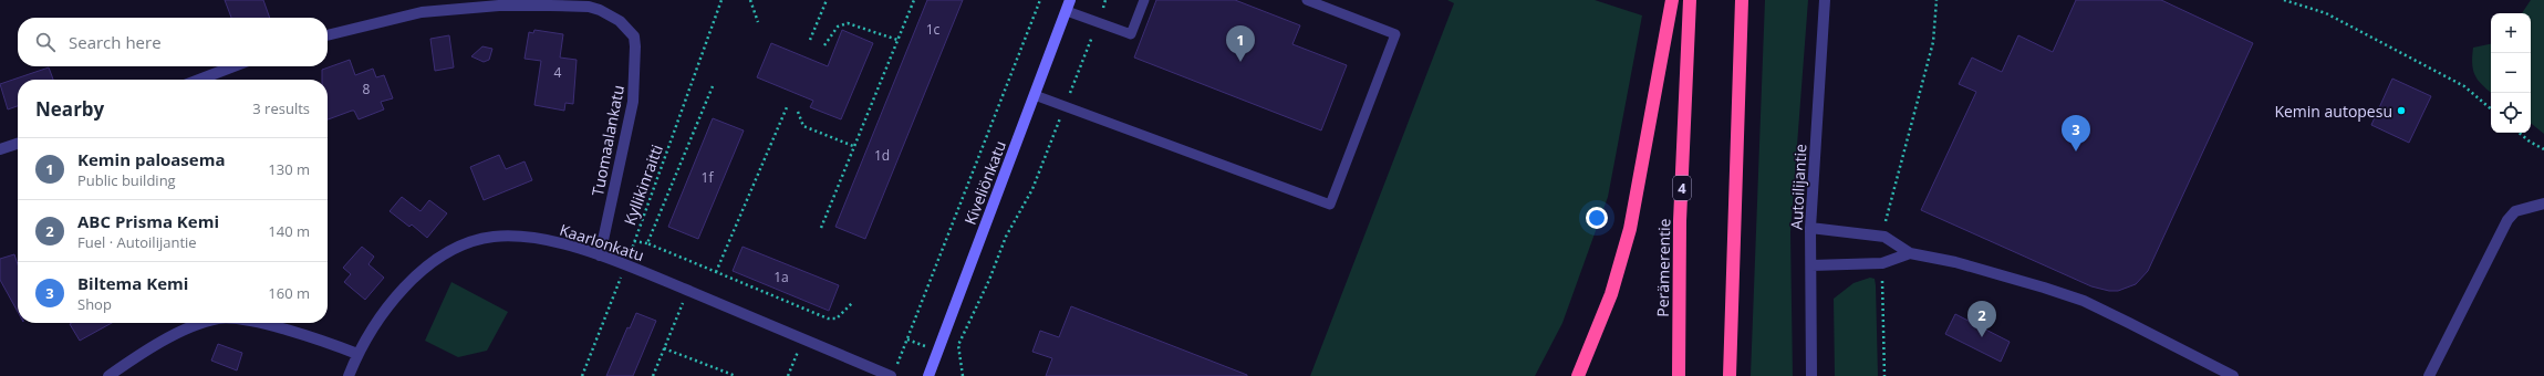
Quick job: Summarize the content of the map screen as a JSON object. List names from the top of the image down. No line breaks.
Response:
{"streets":{"highway":["4","Perämerentie"],"main road":["Kiveliönkatu"],"street":["Tuomaalankatu","Autoilijantie","Kaarlonkatu"],"path":["Kyllikinraitti"]},"crossings":[["Tuomaalankatu","Kaarlonkatu"],["Kyllikinraitti","Kaarlonkatu"]],"places":["Kemin autopesu"],"house_numbers":["1c","4","8","1d","1f","1a"],"page":{"map_buttons":["+","−"],"search":"Search here","pins":["1","3","2"],"heading":["Nearby","3 results"],"list":[{"mark":"1","name":"Kemin paloasema","note":"Public building","value":"130 m"},{"mark":"2","name":"ABC Prisma Kemi","note":"Fuel · Autoilijantie","value":"140 m"},{"mark":"3","name":"Biltema Kemi","note":"Shop","value":"160 m"}]}}
